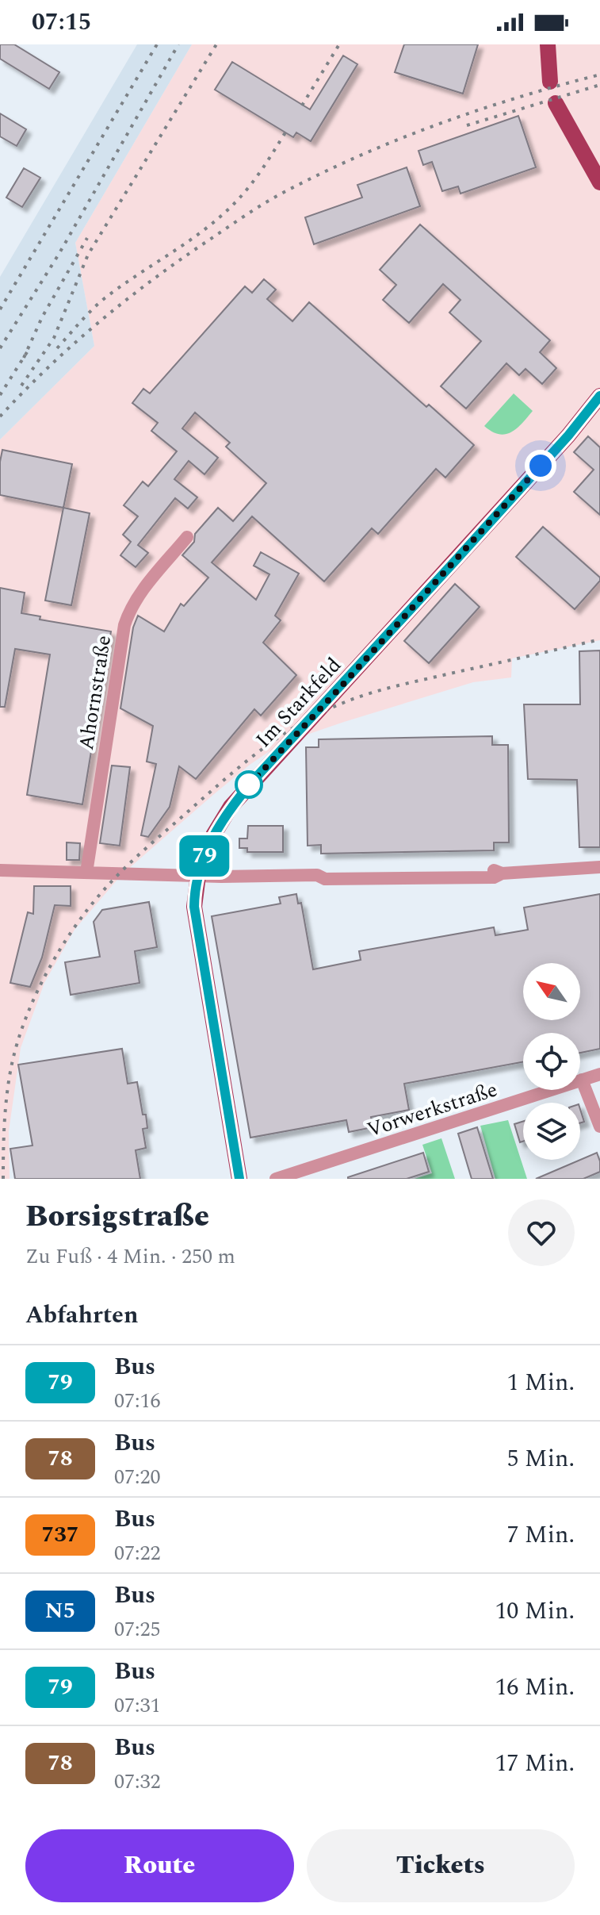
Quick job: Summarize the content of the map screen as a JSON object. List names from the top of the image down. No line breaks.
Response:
{"streets":{"main road":["Im Starkfeld"],"street":["Ahornstraße","Vorwerkstraße"]},"lines":["bus line 79"],"north":"top left","page":{"status":"07:15","on_map":"79","heading":[["Borsigstraße","Zu Fuß · 4 Min. · 250 m"],"Abfahrten"],"list":[{"mark":"79","name":"Bus","note":"07:16","value":"1 Min."},{"mark":"78","name":"Bus","note":"07:20","value":"5 Min."},{"mark":"737","name":"Bus","note":"07:22","value":"7 Min."},{"mark":"N5","name":"Bus","note":"07:25","value":"10 Min."},{"mark":"79","name":"Bus","note":"07:31","value":"16 Min."},{"mark":"78","name":"Bus","note":"07:32","value":"17 Min."}],"buttons":["Route","Tickets"]}}
